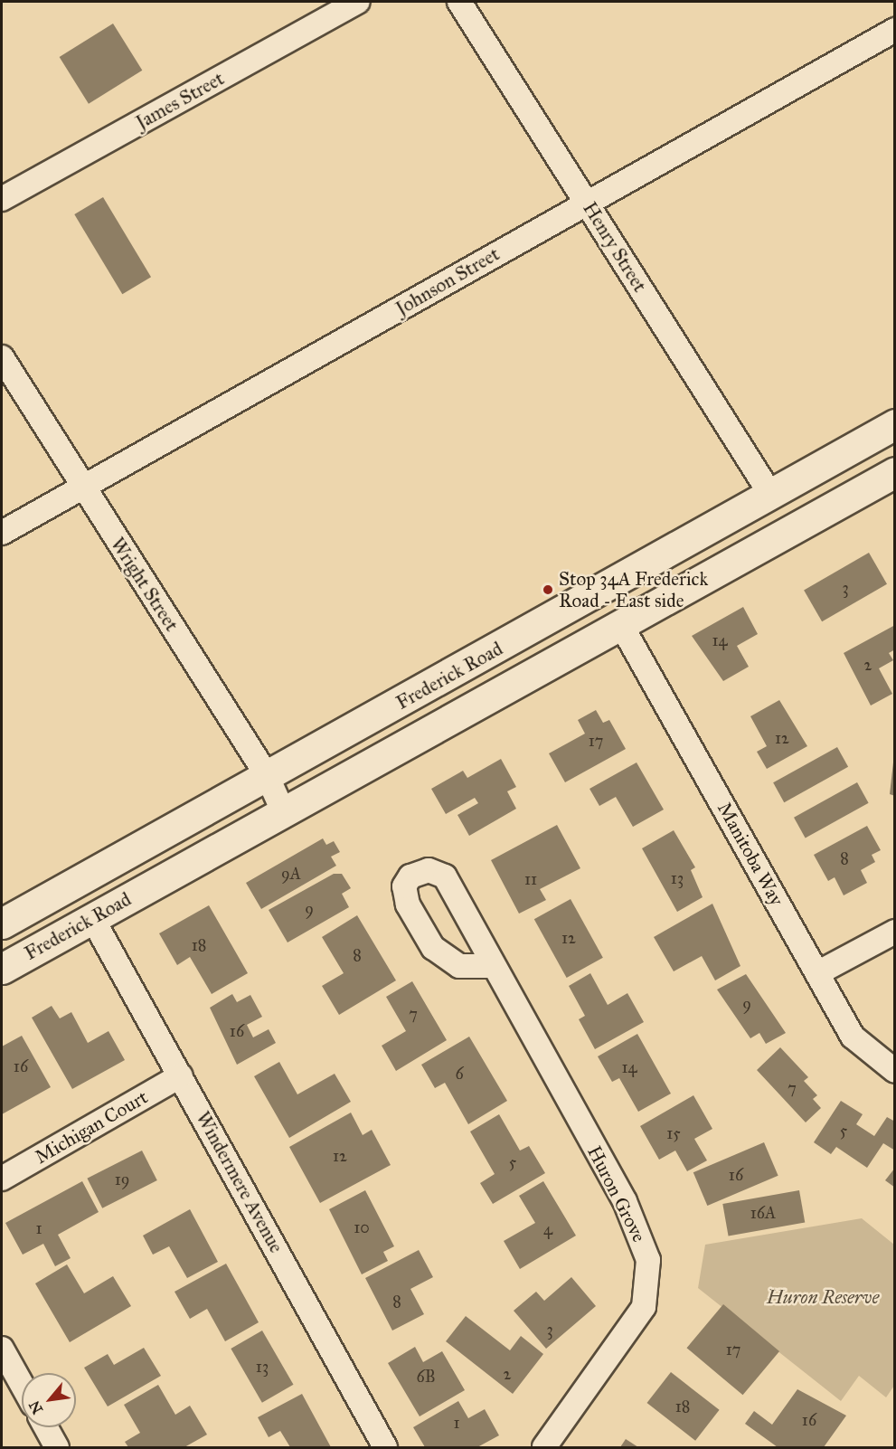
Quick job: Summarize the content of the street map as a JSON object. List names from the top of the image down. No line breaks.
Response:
{"streets":{"main road":["Frederick Road"],"street":["James Street","Henry Street","Johnson Street","Wright Street","Manitoba Way","Michigan Court","Windermere Avenue","Huron Grove"]},"crossings":[["Henry Street","Johnson Street"],["Henry Street","Frederick Road"],["Johnson Street","Wright Street"],["Wright Street","Frederick Road"],["Frederick Road","Manitoba Way"],["Frederick Road","Windermere Avenue"],["Michigan Court","Windermere Avenue"]],"parks":["Huron Reserve"],"places":["Stop 34A Frederick Road - East side"],"house_numbers":["3","14","2","12","17","8","9A","13","11","9","12","18","8","9","7","16","16","14","6","7","5","15","12","5","16","19","16A","10","1","4","8","3","17","13","2","6B","18","16","1"],"north":"bottom left"}
